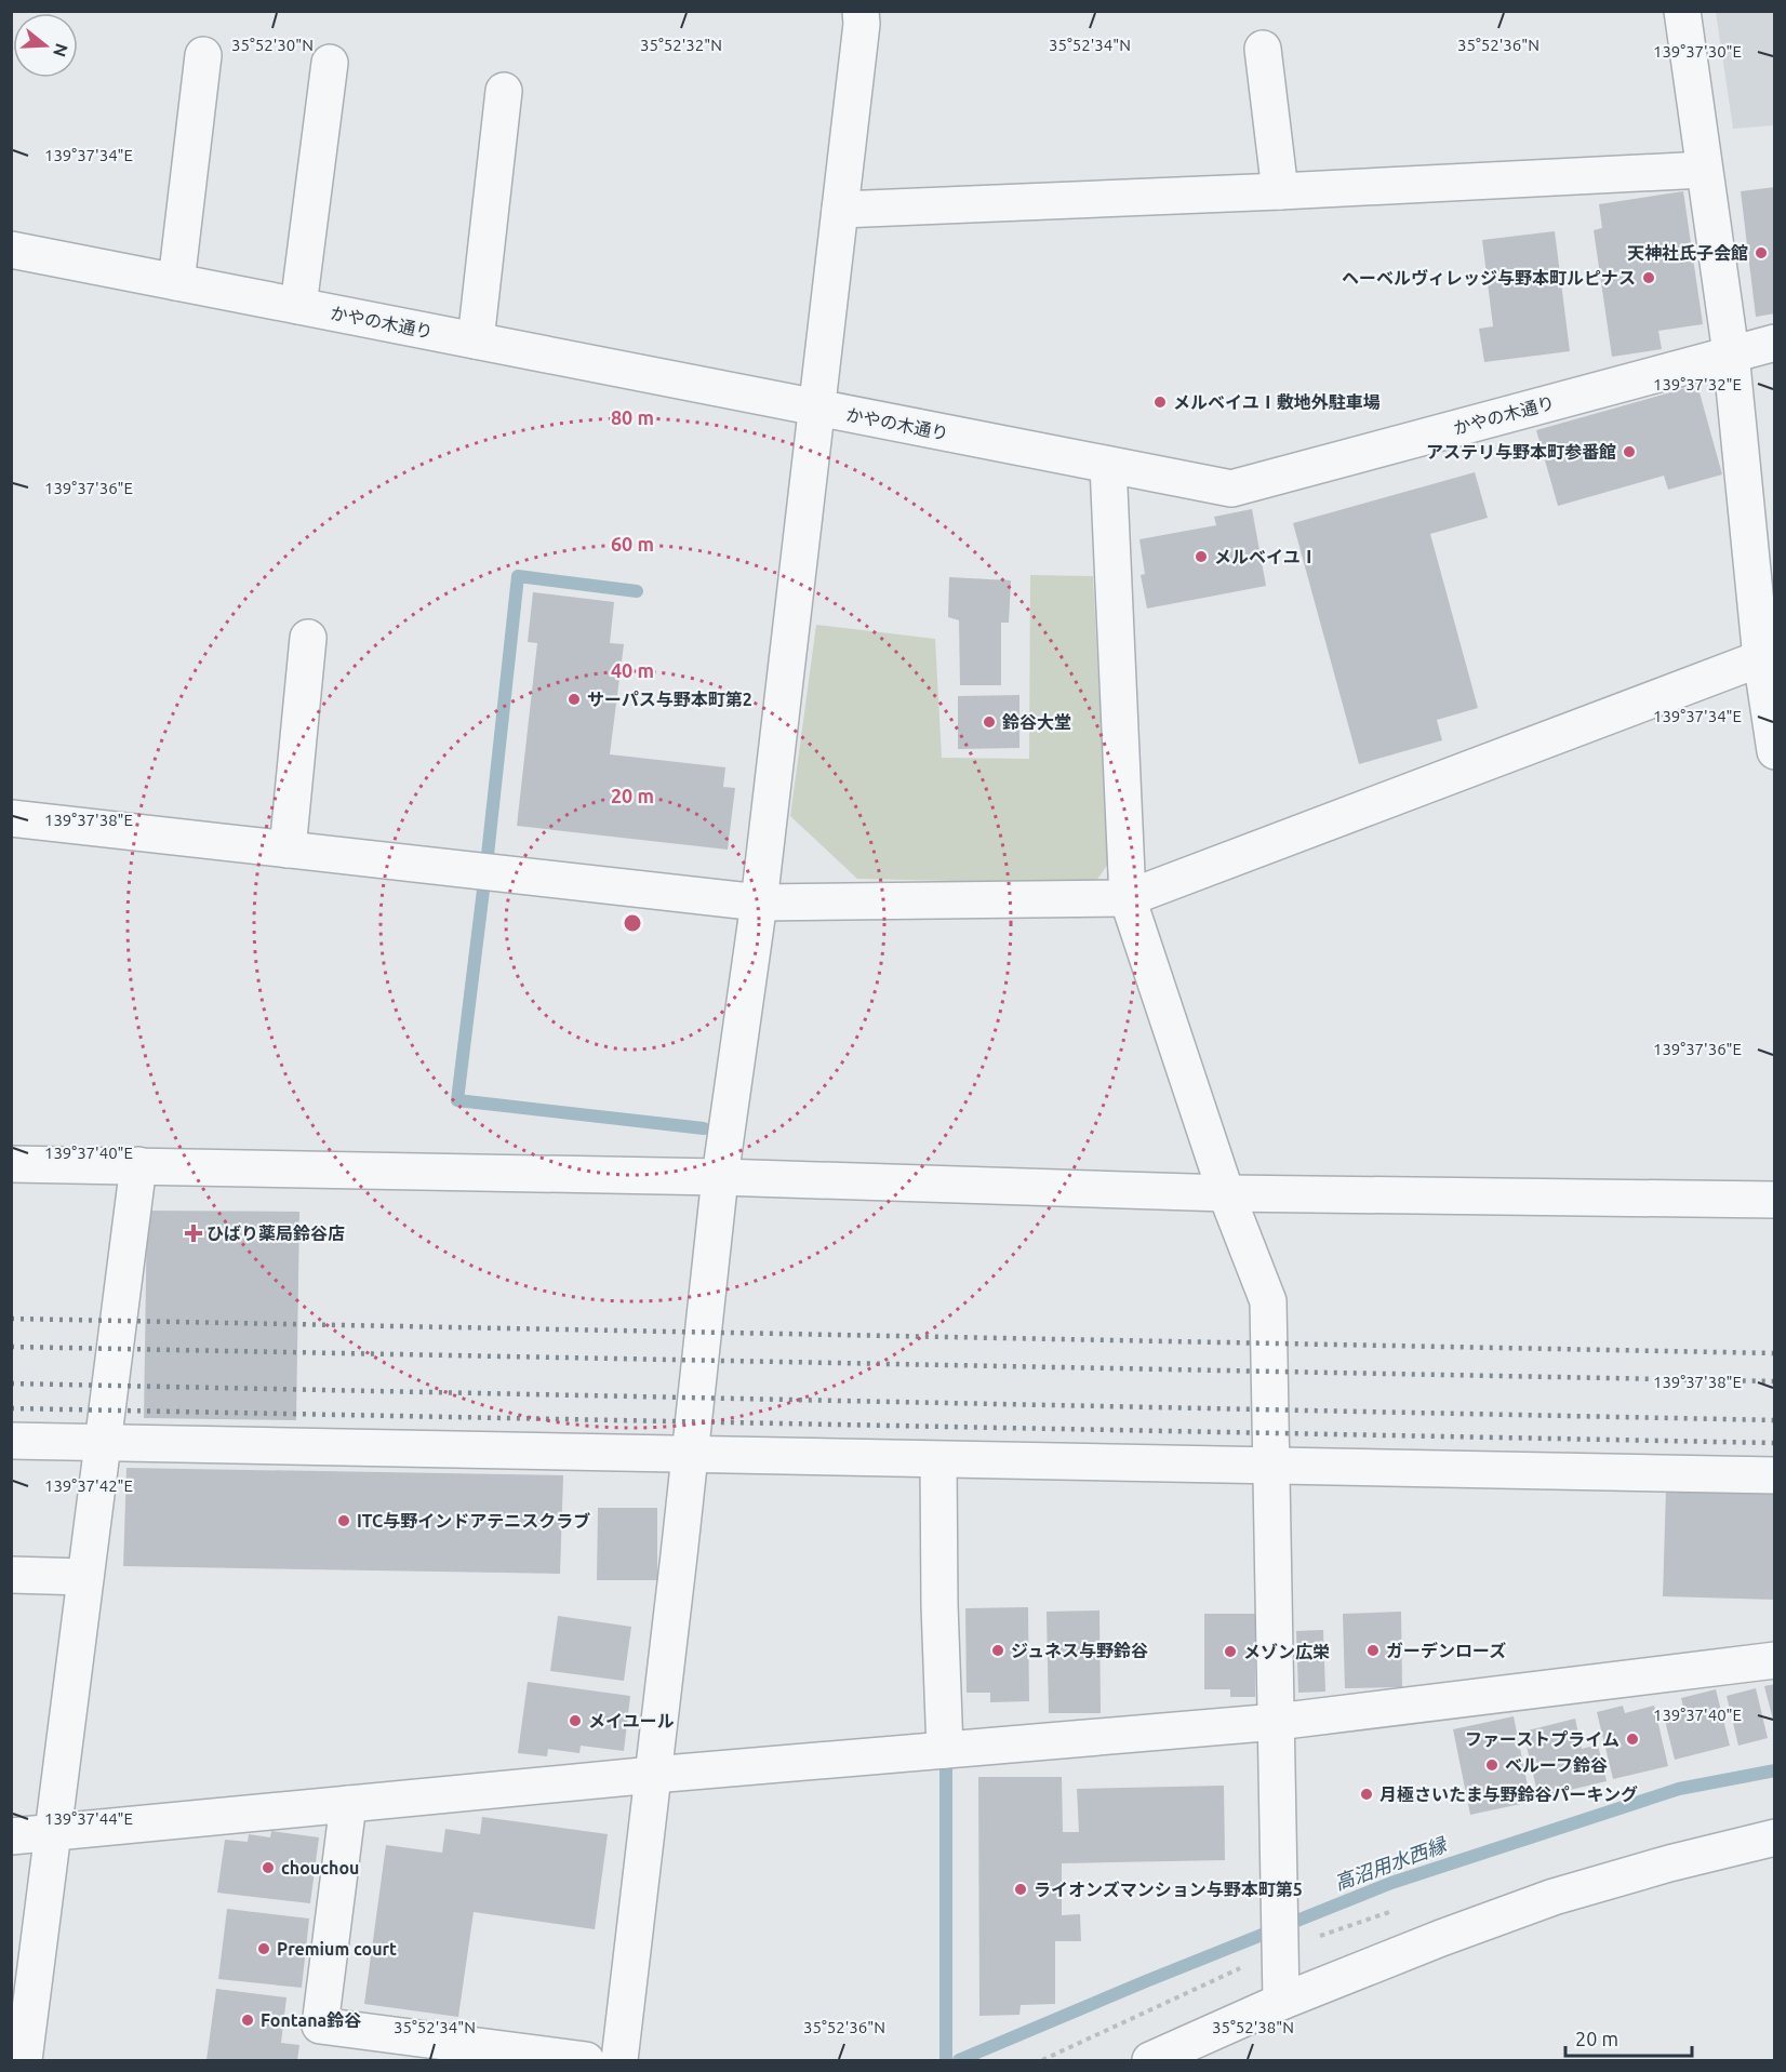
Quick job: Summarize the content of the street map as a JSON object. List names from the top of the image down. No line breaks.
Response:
{"streets":{"street":["かやの木通り"]},"water":["高沼用水西縁"],"places":{"other":["天神社氏子会館","ヘーベルヴィレッジ与野本町ルピナス","メルベイユⅠ敷地外駐車場","アステリ与野本町参番館","メルベイユⅠ","サーパス与野本町第2","鈴谷大堂","ITC与野インドアテニスクラブ","ジュネス与野鈴谷","ガーデンローズ","メゾン広栄","メイユール","ファーストプライム","ベルーフ鈴谷","月極さいたま与野鈴谷パーキング","chouchou","ライオンズマンション与野本町第5","Premium court","Fontana鈴谷"],"health":["ひばり薬局鈴谷店"]},"scale_bar":"20 m","north":"right","coordinates":["35°52'30\"N","35°52'32\"N","35°52'34\"N","35°52'36\"N","139°37'30\"E","139°37'34\"E","139°37'32\"E","139°37'36\"E","139°37'38\"E","139°37'40\"E","139°37'42\"E","139°37'44\"E","35°52'38\"N"],"rings":["80 m","60 m","40 m","20 m"]}
